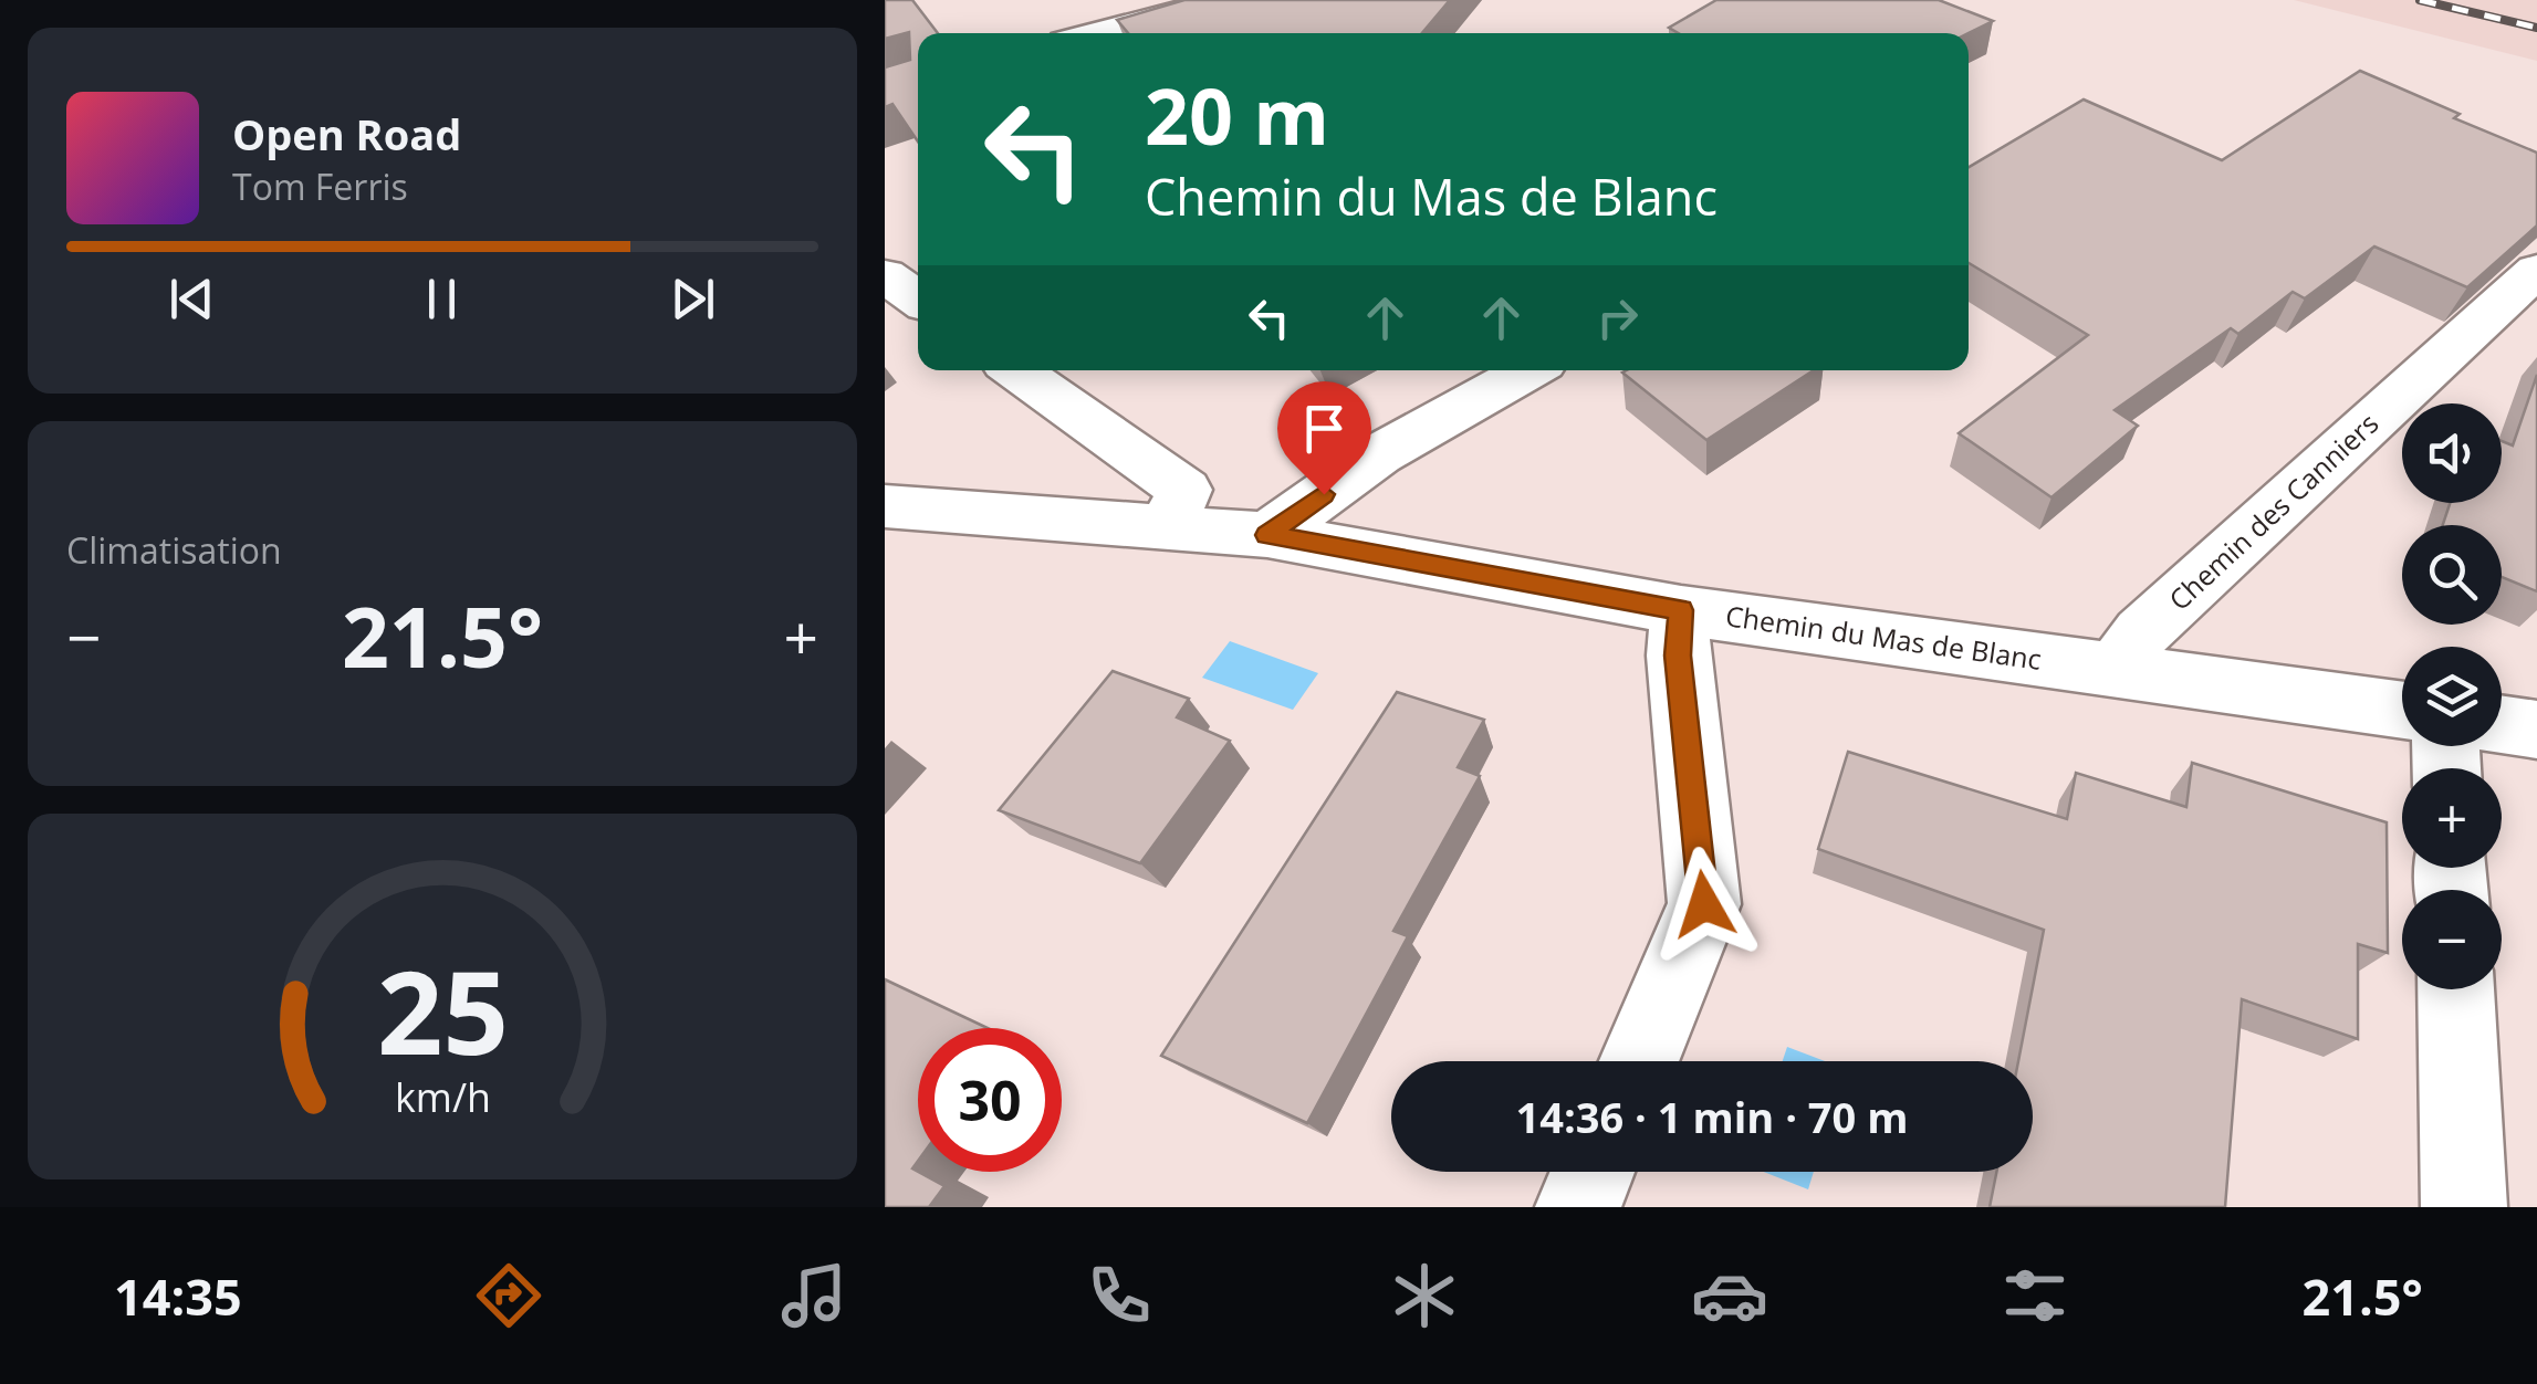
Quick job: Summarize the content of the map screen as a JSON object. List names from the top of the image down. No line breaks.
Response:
{"streets":{"street":["Chemin des Canniers","Chemin du Mas de Blanc"]},"crossings":[["Chemin des Canniers","Chemin du Mas de Blanc"]],"page":{"turn":["20 m","Chemin du Mas de Blanc"],"song":["Open Road","Tom Ferris"],"map_buttons":["+","−"],"tile":"Climatisation","heat":["−","21.5°","+"],"limit":"30","trip":"14:36 · 1 min · 70 m","tabs":["14:35","21.5°"],"gauge":["25","km/h"]}}
